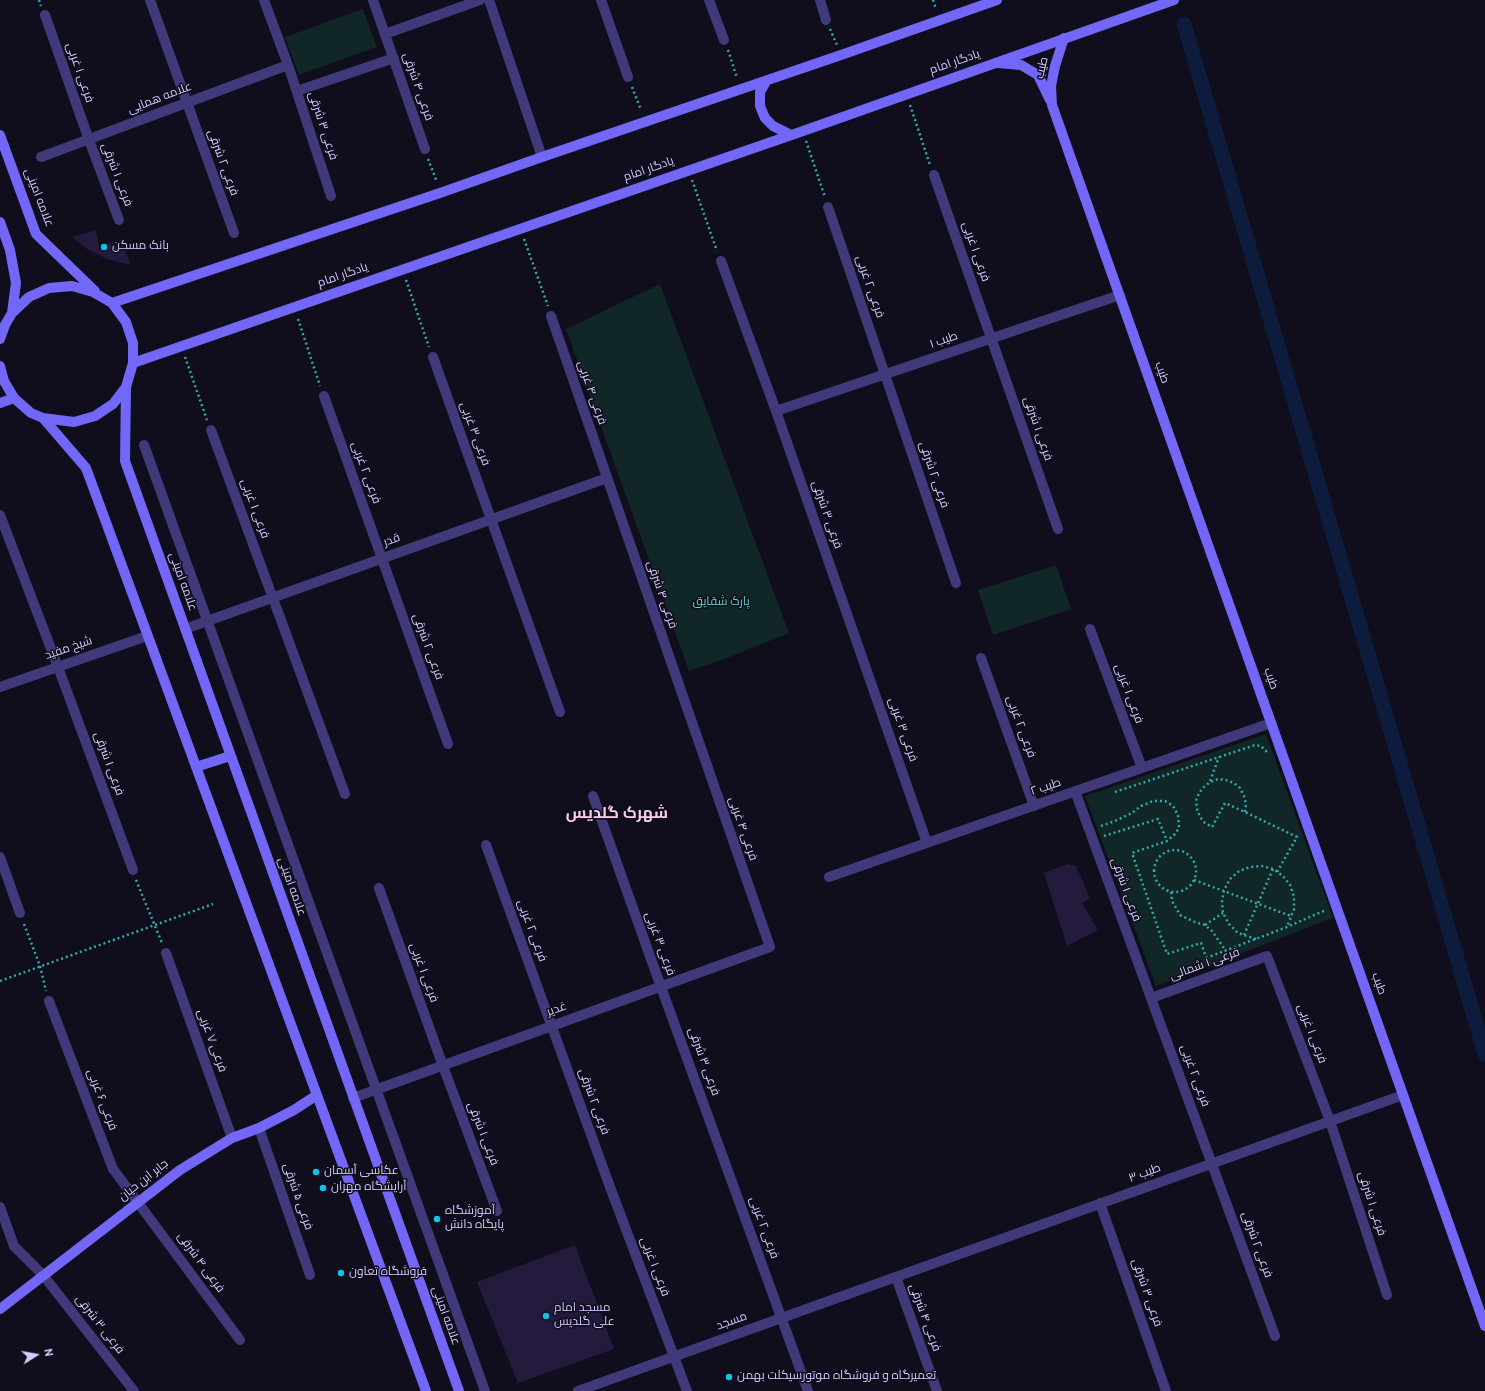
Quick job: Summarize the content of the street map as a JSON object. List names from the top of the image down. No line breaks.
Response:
{"streets":{"main road":["یادگار امام","طیب","علامه امینی","جابر ابن حیان"],"street":["فرعی ۱ غربی","فرعی ۴ شرقی","علامه همایی","فرعی ۳ شرقی","فرعی ۲ شرقی","فرعی ۱ شرقی","فرعی ۲ غربی","طیب ۱","فرعی ۴ غربی","فرعی ۳ غربی","قدر","شیخ مفید","طیب ۲","فرعی ۱ شمالی","غدیر","فرعی ۷ غربی","فرعی ۶ غربی","طیب ۳","فرعی ۵ شرقی","مسجد"]},"crossings":[["یادگار امام","طیب"],["طیب","طیب ۱"],["طیب","طیب ۲"],["طیب","طیب ۳"],["فرعی ۱ غربی","علامه همایی"],["فرعی ۱ غربی","فرعی ۲ شرقی"],["فرعی ۱ غربی","فرعی ۱ شرقی"],["فرعی ۱ غربی","طیب ۱"],["فرعی ۱ غربی","قدر"],["فرعی ۱ غربی","طیب ۲"],["فرعی ۱ غربی","فرعی ۱ شمالی"],["فرعی ۱ غربی","غدیر"],["فرعی ۱ غربی","طیب ۳"],["فرعی ۱ غربی","مسجد"],["فرعی ۴ شرقی","فرعی ۴ غربی"],["فرعی ۴ شرقی","قدر"],["فرعی ۴ شرقی","فرعی ۶ غربی"],["فرعی ۴ شرقی","طیب ۳"],["فرعی ۴ شرقی","جابر ابن حیان"],["فرعی ۴ شرقی","مسجد"],["علامه همایی","فرعی ۳ شرقی"],["علامه همایی","فرعی ۲ شرقی"],["علامه همایی","فرعی ۱ شرقی"],["فرعی ۳ شرقی","فرعی ۲ غربی"],["فرعی ۳ شرقی","طیب ۱"],["فرعی ۳ شرقی","فرعی ۳ غربی"],["فرعی ۳ شرقی","غدیر"],["فرعی ۳ شرقی","طیب ۳"],["فرعی ۳ شرقی","جابر ابن حیان"],["فرعی ۲ شرقی","فرعی ۲ غربی"],["فرعی ۲ شرقی","طیب ۱"],["فرعی ۲ شرقی","قدر"],["فرعی ۲ شرقی","غدیر"],["فرعی ۲ شرقی","طیب ۳"],["فرعی ۱ شرقی","فرعی ۲ غربی"],["فرعی ۱ شرقی","طیب ۱"],["فرعی ۱ شرقی","شیخ مفید"],["فرعی ۱ شرقی","طیب ۲"],["فرعی ۱ شرقی","فرعی ۱ شمالی"],["فرعی ۱ شرقی","غدیر"],["فرعی ۱ شرقی","طیب ۳"],["علامه امینی","قدر"],["علامه امینی","غدیر"],["فرعی ۲ غربی","طیب ۱"],["فرعی ۲ غربی","قدر"],["فرعی ۲ غربی","طیب ۲"],["فرعی ۲ غربی","فرعی ۱ شمالی"],["فرعی ۲ غربی","غدیر"],["فرعی ۲ غربی","طیب ۳"],["فرعی ۲ غربی","مسجد"],["فرعی ۴ غربی","قدر"],["فرعی ۴ غربی","غدیر"],["فرعی ۳ غربی","قدر"],["فرعی ۳ غربی","طیب ۲"],["فرعی ۳ غربی","غدیر"],["فرعی ۷ غربی","جابر ابن حیان"],["فرعی ۶ غربی","جابر ابن حیان"],["طیب ۳","مسجد"],["جابر ابن حیان","فرعی ۵ شرقی"]],"districts":["شهرک گلدیس"],"parks":["پارک شقایق"],"places":["بانک مسکن","عکاسی آسمان","آرایشگاه مهران","آموزشگاه پایگاه دانش","فروشگاه تعاون","مسجد امام علی گلدیس","تعمیرگاه و فروشگاه موتورسیکلت بهمن"],"north":"right"}
